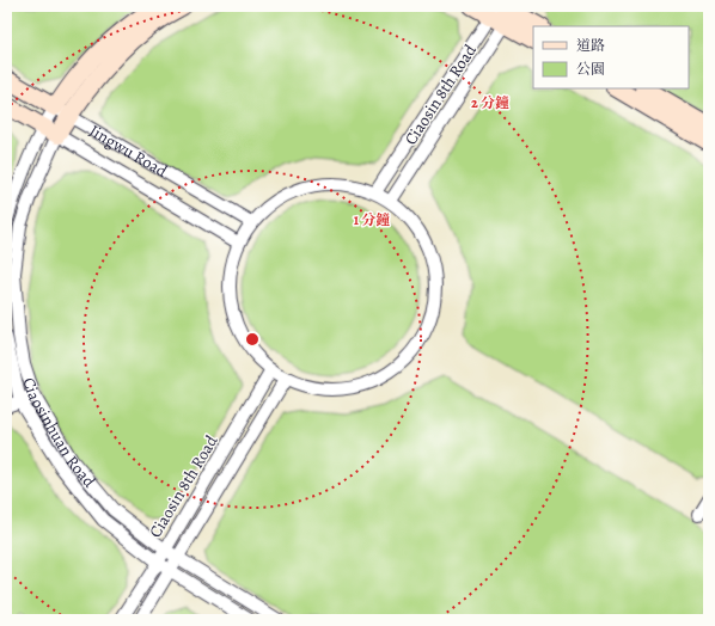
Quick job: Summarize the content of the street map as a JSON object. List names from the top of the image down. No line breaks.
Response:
{"streets":{"street":["Ciaosin 8th Road","Jingwu Road","Ciaosinhuan Road"]},"crossings":[["Ciaosin 8th Road","Ciaosinhuan Road"],["Jingwu Road","Ciaosinhuan Road"]],"legend":["道路","公園"],"rings":["2 分鐘","1 分鐘"]}
